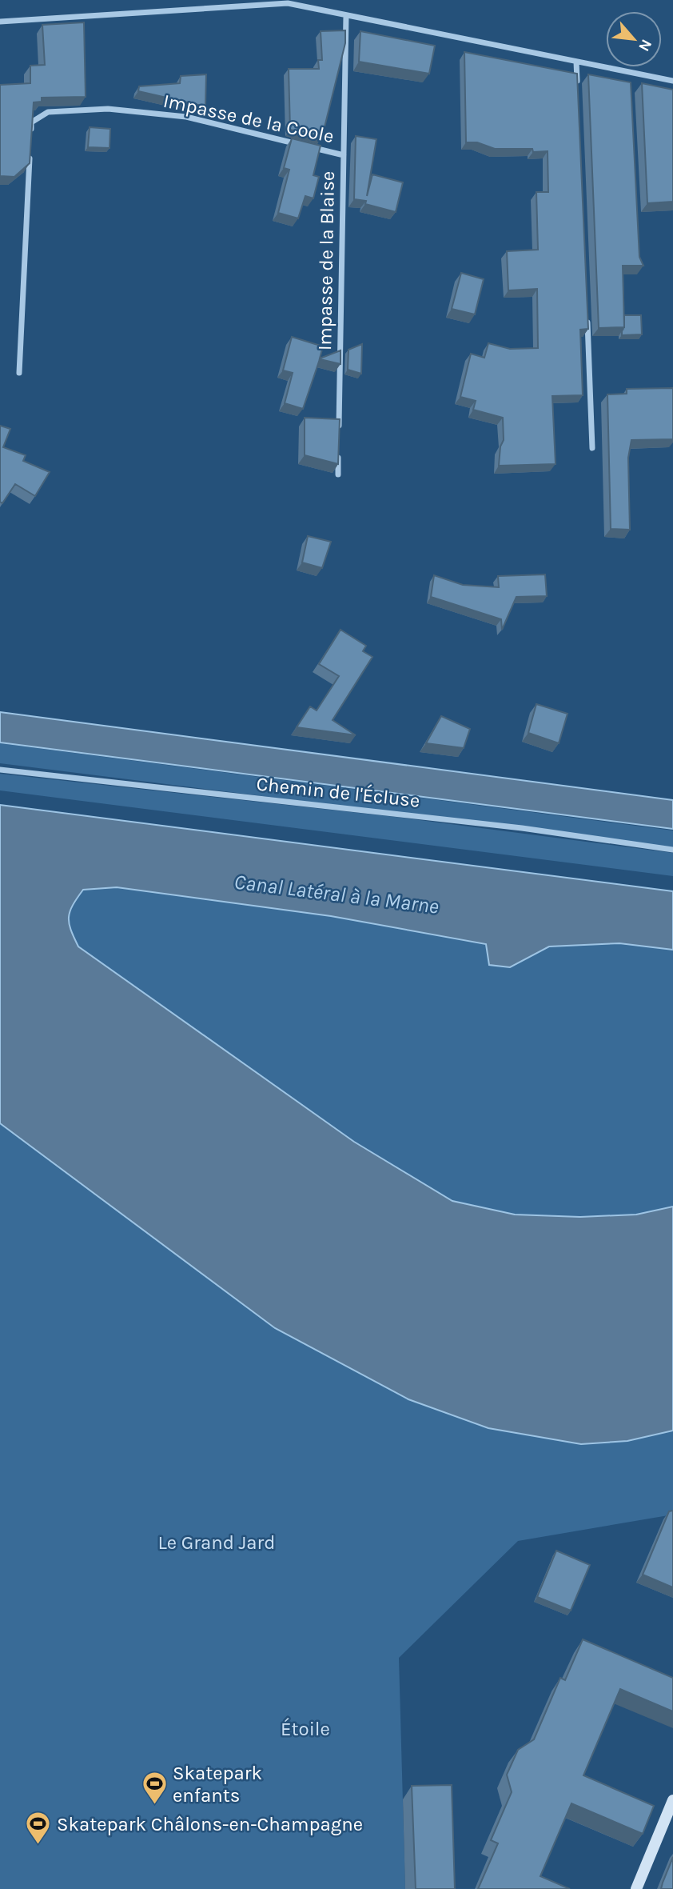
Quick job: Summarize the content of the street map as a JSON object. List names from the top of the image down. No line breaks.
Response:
{"streets":{"street":["Impasse de la Coole","Impasse de la Blaise","Chemin de l'Écluse"]},"crossings":[["Impasse de la Coole","Impasse de la Blaise"]],"water":["Canal Latéral à la Marne"],"parks":["Le Grand Jard","Étoile"],"places":{"sports":["Skatepark enfants","Skatepark Châlons-en-Champagne"]},"north":"bottom right"}
